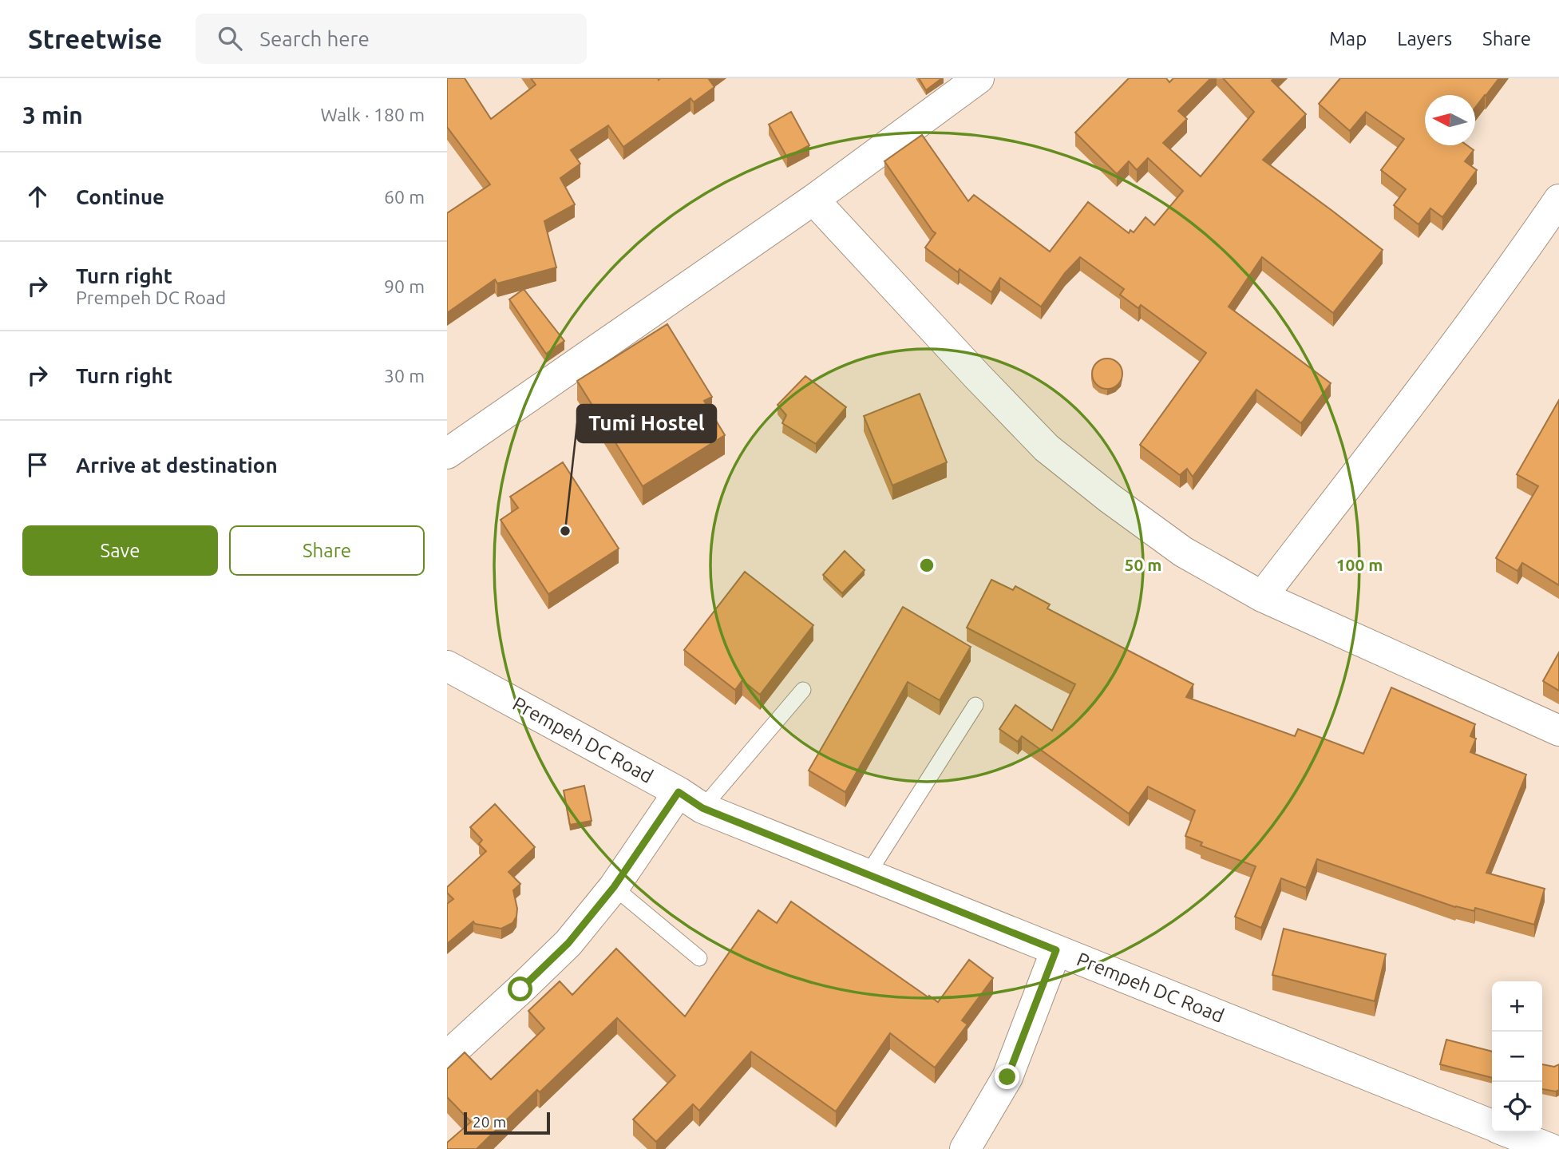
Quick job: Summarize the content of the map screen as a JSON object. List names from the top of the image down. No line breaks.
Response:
{"streets":{"street":["Prempeh DC Road"]},"places":["Tumi Hostel"],"scale_bar":"20 m","north":"left","page":{"header":"Streetwise","search":"Search here","nav":["Map","Layers","Share"],"heading":["3 min","Walk · 180 m"],"list":[["Continue","60 m"],["Turn right","Prempeh DC Road","90 m"],["Turn right","30 m"],"Arrive at destination"],"buttons":["Save","Share"],"map_buttons":["+","−"],"scale":"20 m"},"rings":["50 m","100 m"]}
